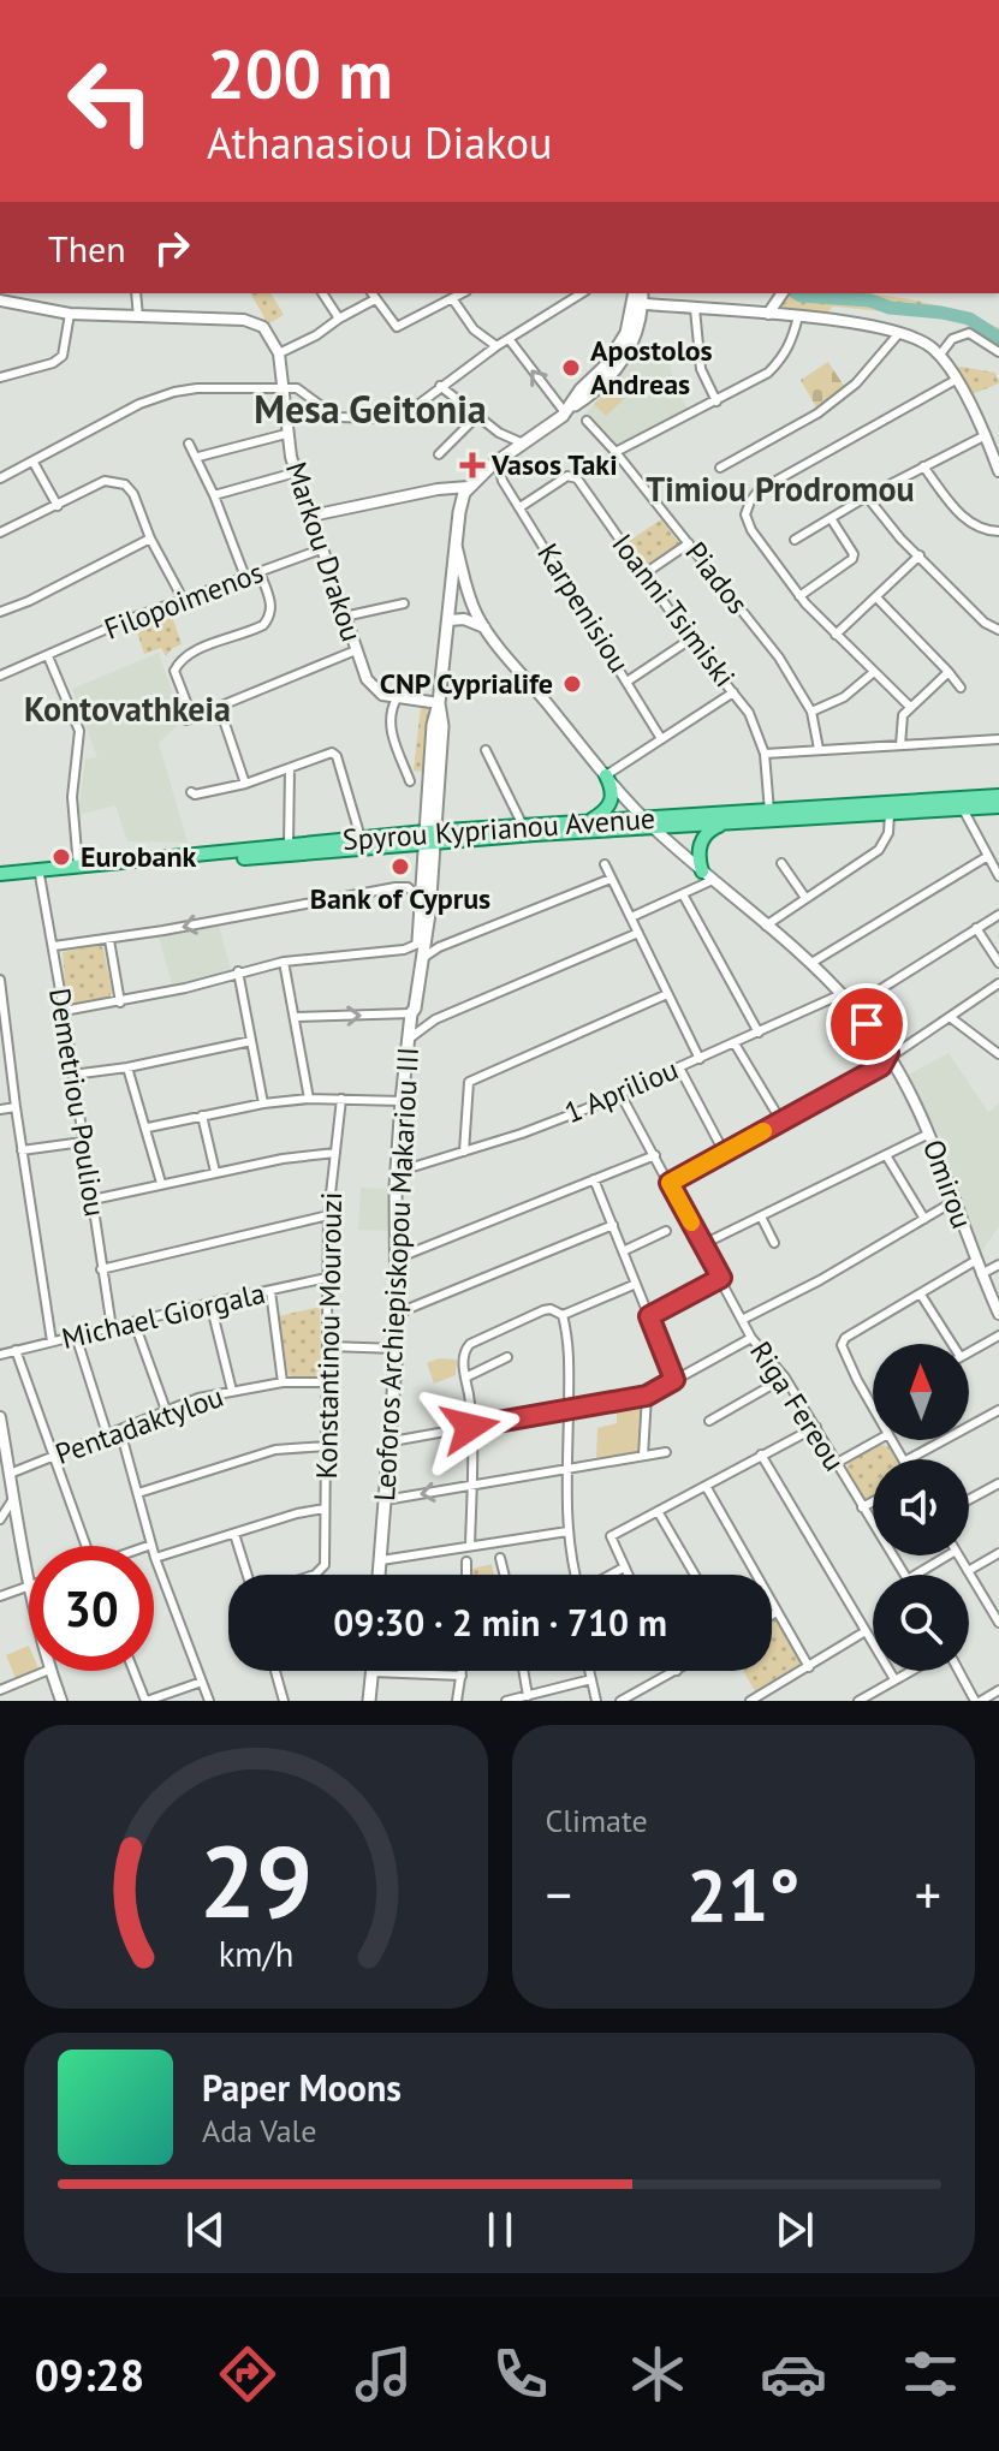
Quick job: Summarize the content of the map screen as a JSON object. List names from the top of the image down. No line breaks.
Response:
{"streets":{"main road":["Spyrou Kyprianou Avenue","Leoforos Archiepiskopou Makariou III"],"street":["Markou Drakou","Piados","Filopoimenos","Karpenisiou","Ioanni Tsimiski","1 Apriliou","Demetriou Pouliou","Omirou","Michael Giorgala","Konstantinou Mourouzi","Riga Fereou","Pentadaktylou"]},"crossings":[["Markou Drakou","Filopoimenos"],["Karpenisiou","Ioanni Tsimiski"],["Karpenisiou","Leoforos Archiepiskopou Makariou III"],["Ioanni Tsimiski","Spyrou Kyprianou Avenue"],["Spyrou Kyprianou Avenue","Demetriou Pouliou"],["Spyrou Kyprianou Avenue","Omirou"],["Spyrou Kyprianou Avenue","Leoforos Archiepiskopou Makariou III"],["1 Apriliou","Omirou"],["1 Apriliou","Leoforos Archiepiskopou Makariou III"],["1 Apriliou","Riga Fereou"],["Demetriou Pouliou","Michael Giorgala"],["Omirou","Leoforos Archiepiskopou Makariou III"],["Michael Giorgala","Konstantinou Mourouzi"],["Konstantinou Mourouzi","Pentadaktylou"]],"districts":["Mesa Geitonia","Timiou Prodromou","Kontovathkeia"],"places":{"other":["Apostolos Andreas","CNP Cyprialife","Eurobank","Bank of Cyprus"],"health":["Vasos Taki"]},"north":"top","page":{"turn":["200 m","Athanasiou Diakou"],"then":"Then","limit":"30","trip":"09:30 · 2 min · 710 m","tile":"Climate","heat":["−","21°","+"],"song":["Paper Moons","Ada Vale"],"tabs":"09:28","gauge":["29","km/h"]}}
